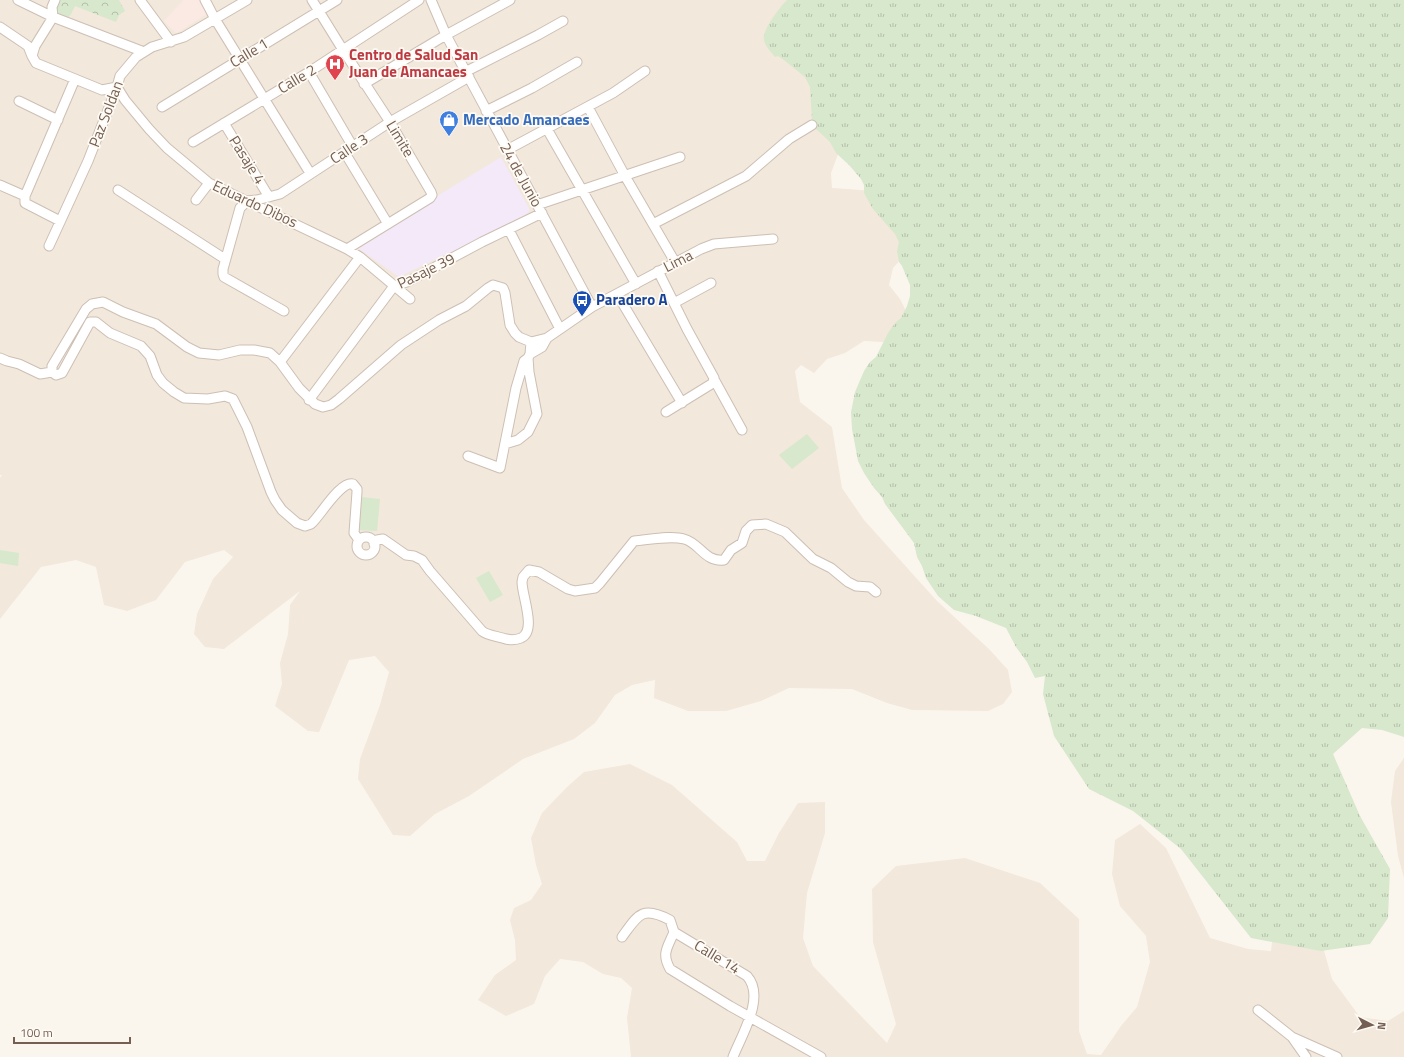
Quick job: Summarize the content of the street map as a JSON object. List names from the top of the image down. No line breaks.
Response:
{"streets":{"street":["Calle 1","Calle 2","Paz Soldan","Limite","Calle 3","Pasaje 4","24 de Junio","Eduardo Dibos","Lima","Pasaje 39","Calle 14"]},"crossings":[["Calle 1","Limite"],["Calle 2","Limite"],["Calle 2","Pasaje 4"],["Paz Soldan","Eduardo Dibos"],["Limite","Calle 3"],["Limite","Eduardo Dibos"],["Calle 3","Pasaje 4"],["Calle 3","24 de Junio"],["Calle 3","Eduardo Dibos"],["24 de Junio","Lima"],["24 de Junio","Pasaje 39"],["Eduardo Dibos","Pasaje 39"]],"places":{"hospital":["Centro de Salud San Juan de Amancaes"],"shop":["Mercado Amancaes"],"bus stop":["Paradero A"]},"scale_bar":"100 m","north":"right"}
